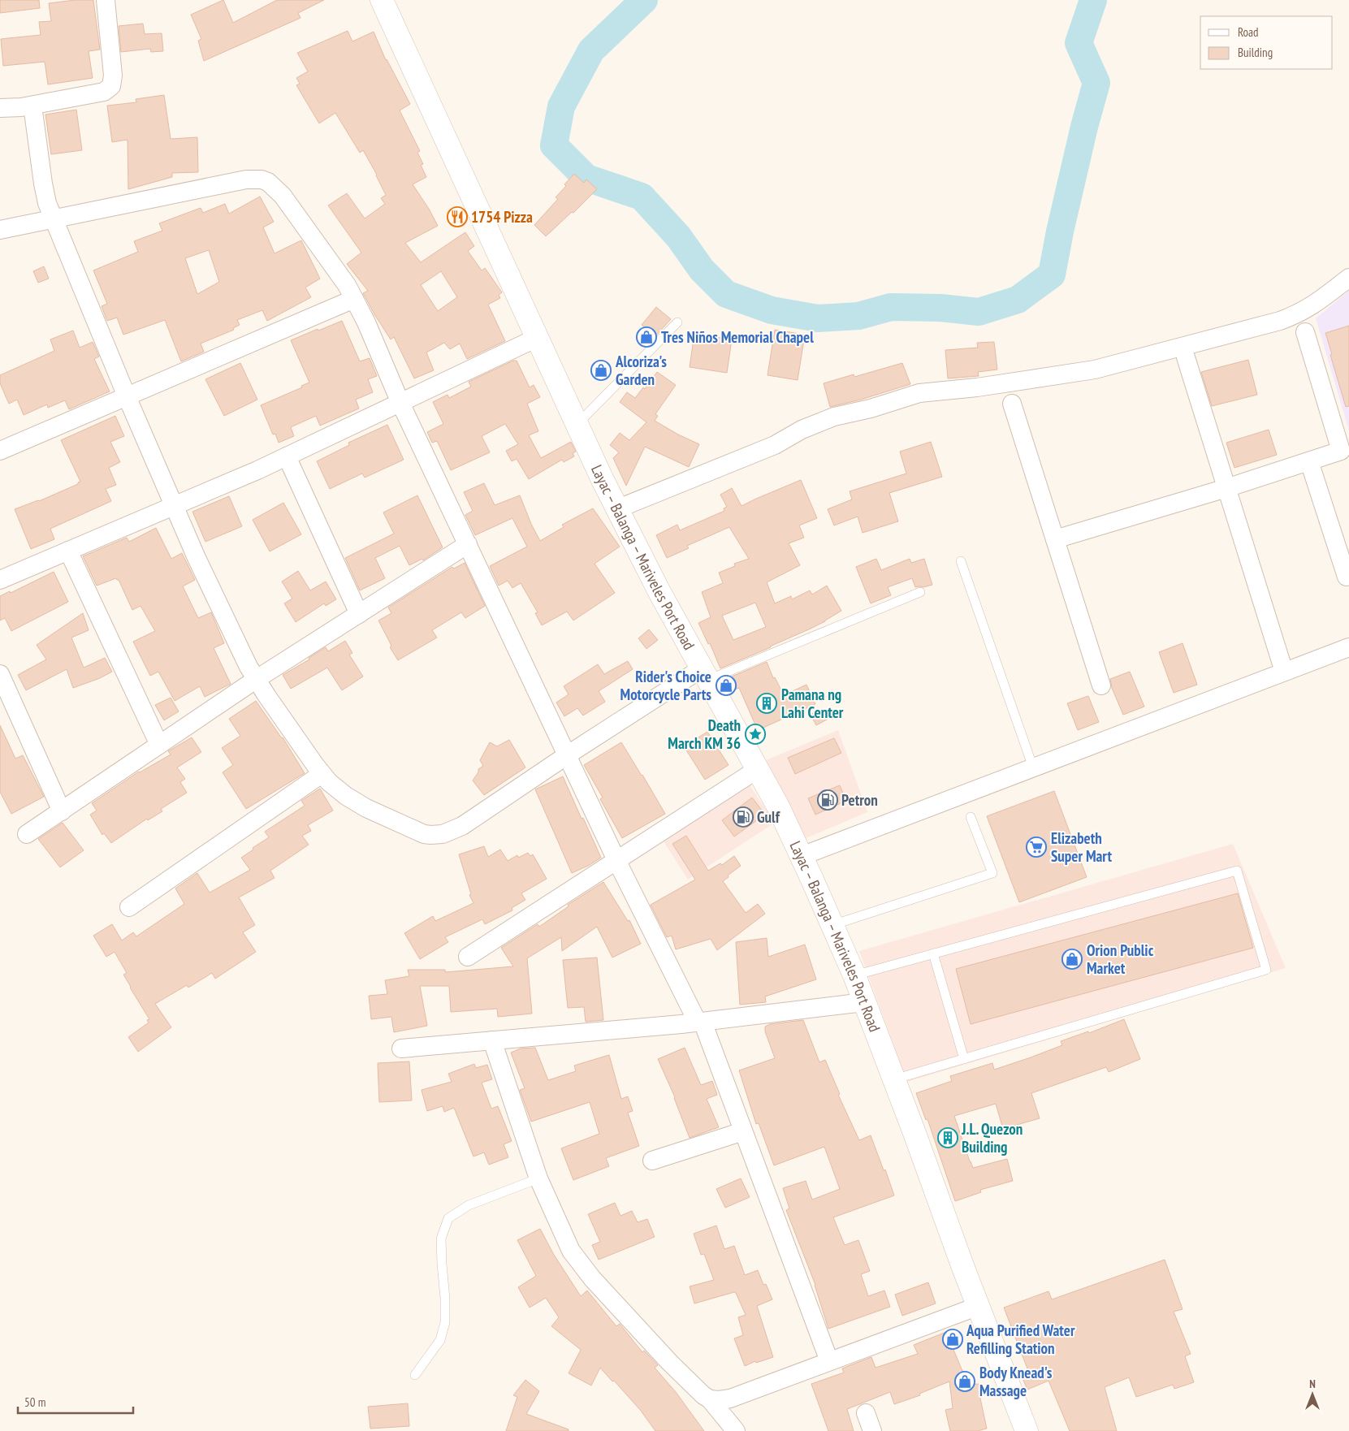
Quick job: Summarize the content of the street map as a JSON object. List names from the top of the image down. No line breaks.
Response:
{"streets":{"main road":["Layac – Balanga – Mariveles Port Road"]},"places":{"restaurant":["1754 Pizza"],"shop":["Tres Niños Memorial Chapel","Alcoriza's Garden","Rider's Choice Motorcycle Parts","Orion Public Market","Aqua Purified Water Refilling Station","Body Knead's Massage"],"building":["Pamana ng Lahi Center","J.L. Quezon Building"],"place":["Death March KM 36"],"fuel station":["Petron","Gulf"],"supermarket":["Elizabeth Super Mart"]},"legend":["Road","Building"],"scale_bar":"50 m","north":"top"}
